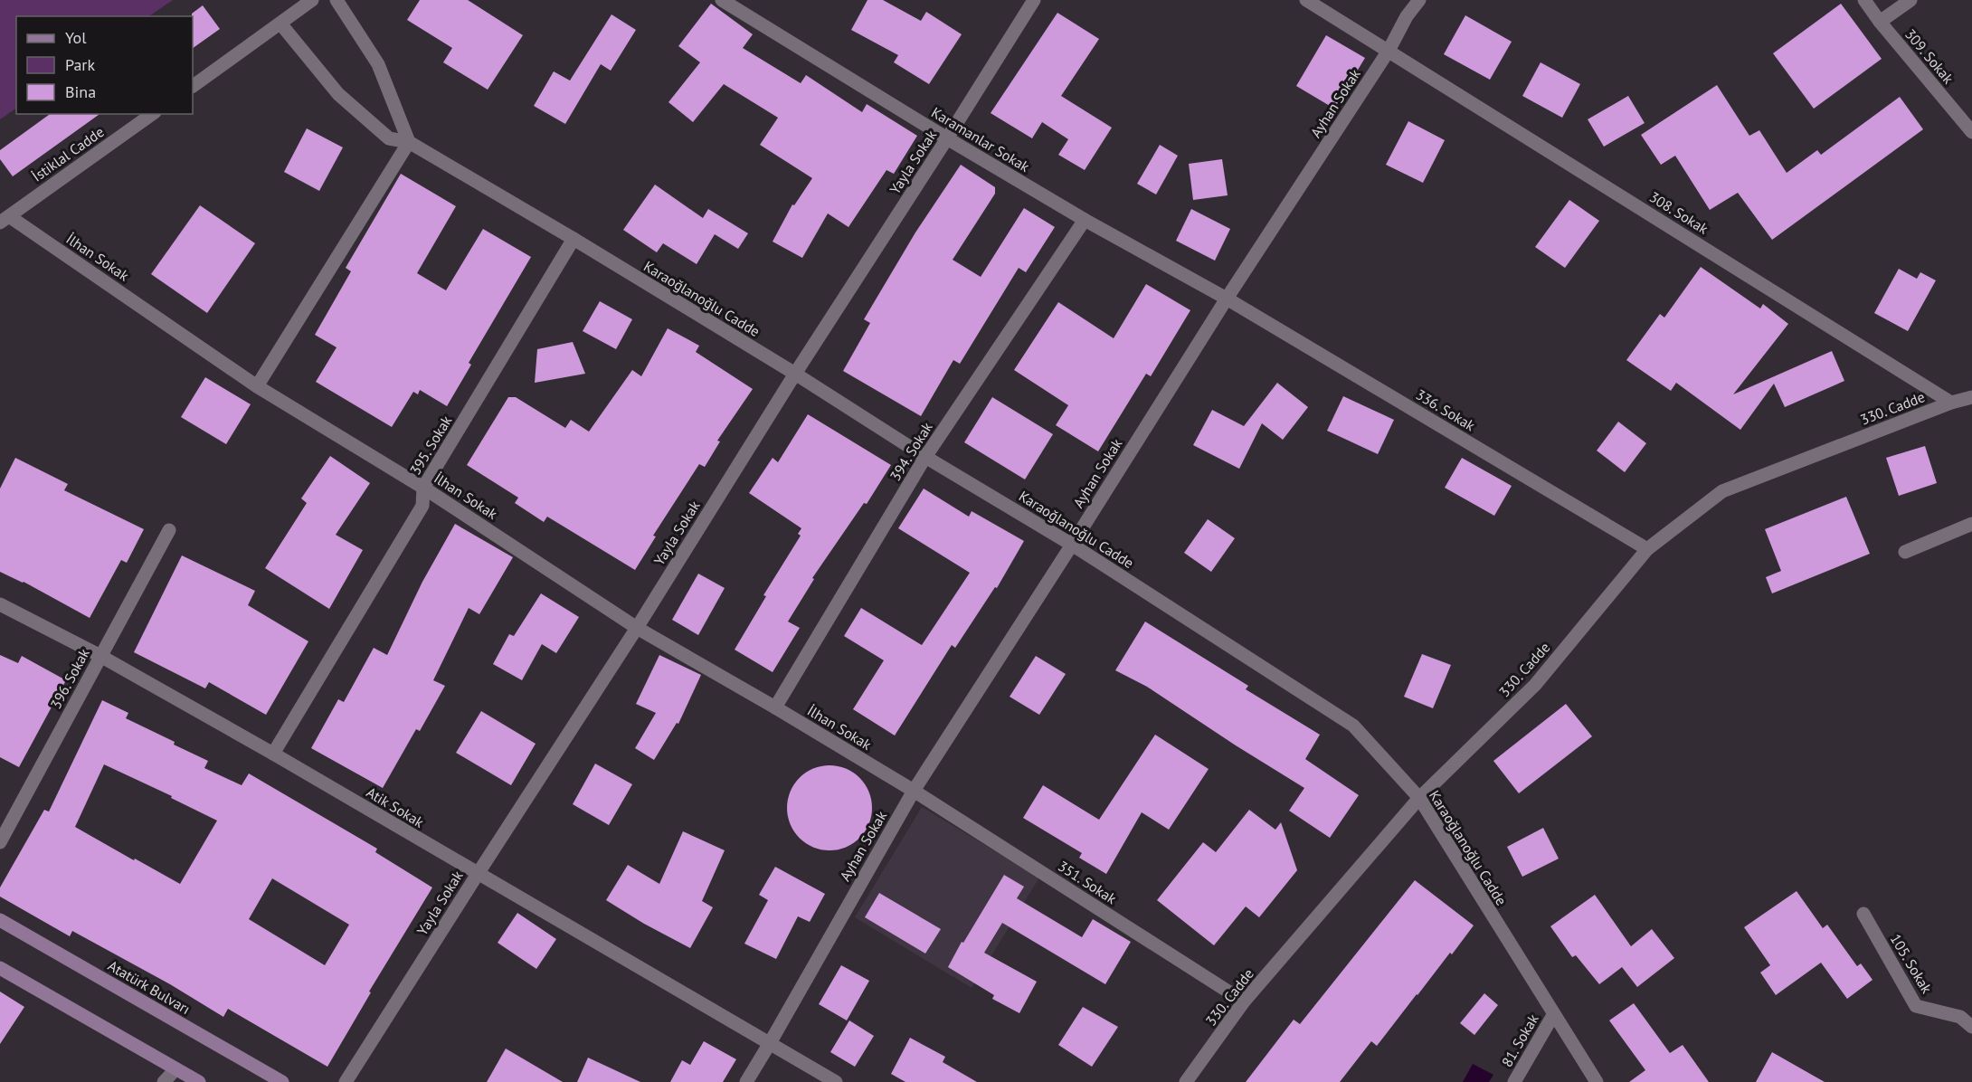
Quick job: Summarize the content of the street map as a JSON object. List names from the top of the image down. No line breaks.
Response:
{"streets":{"main road":["Atatürk Bulvarı"],"street":["309. Sokak","Ayhan Sokak","Karamanlar Sokak","İstiklal Cadde","Yayla Sokak","308. Sokak","İlhan Sokak","Karaoğlanoğlu Cadde","330. Cadde","336. Sokak","395. Sokak","394. Sokak","396. Sokak","Atik Sokak","351. Sokak","105. Sokak","81. Sokak"]},"crossings":[["Ayhan Sokak","Karamanlar Sokak"],["Ayhan Sokak","308. Sokak"],["Ayhan Sokak","İlhan Sokak"],["Ayhan Sokak","Karaoğlanoğlu Cadde"],["Ayhan Sokak","336. Sokak"],["Ayhan Sokak","Atik Sokak"],["Ayhan Sokak","351. Sokak"],["Karamanlar Sokak","Yayla Sokak"],["Karamanlar Sokak","336. Sokak"],["Karamanlar Sokak","394. Sokak"],["İstiklal Cadde","İlhan Sokak"],["Yayla Sokak","İlhan Sokak"],["Yayla Sokak","Karaoğlanoğlu Cadde"],["Yayla Sokak","Atik Sokak"],["308. Sokak","330. Cadde"],["İlhan Sokak","395. Sokak"],["İlhan Sokak","394. Sokak"],["İlhan Sokak","351. Sokak"],["Karaoğlanoğlu Cadde","330. Cadde"],["Karaoğlanoğlu Cadde","395. Sokak"],["Karaoğlanoğlu Cadde","394. Sokak"],["Karaoğlanoğlu Cadde","81. Sokak"],["330. Cadde","336. Sokak"],["330. Cadde","351. Sokak"],["395. Sokak","Atik Sokak"],["396. Sokak","Atik Sokak"]],"legend":["Yol","Park","Bina"]}
